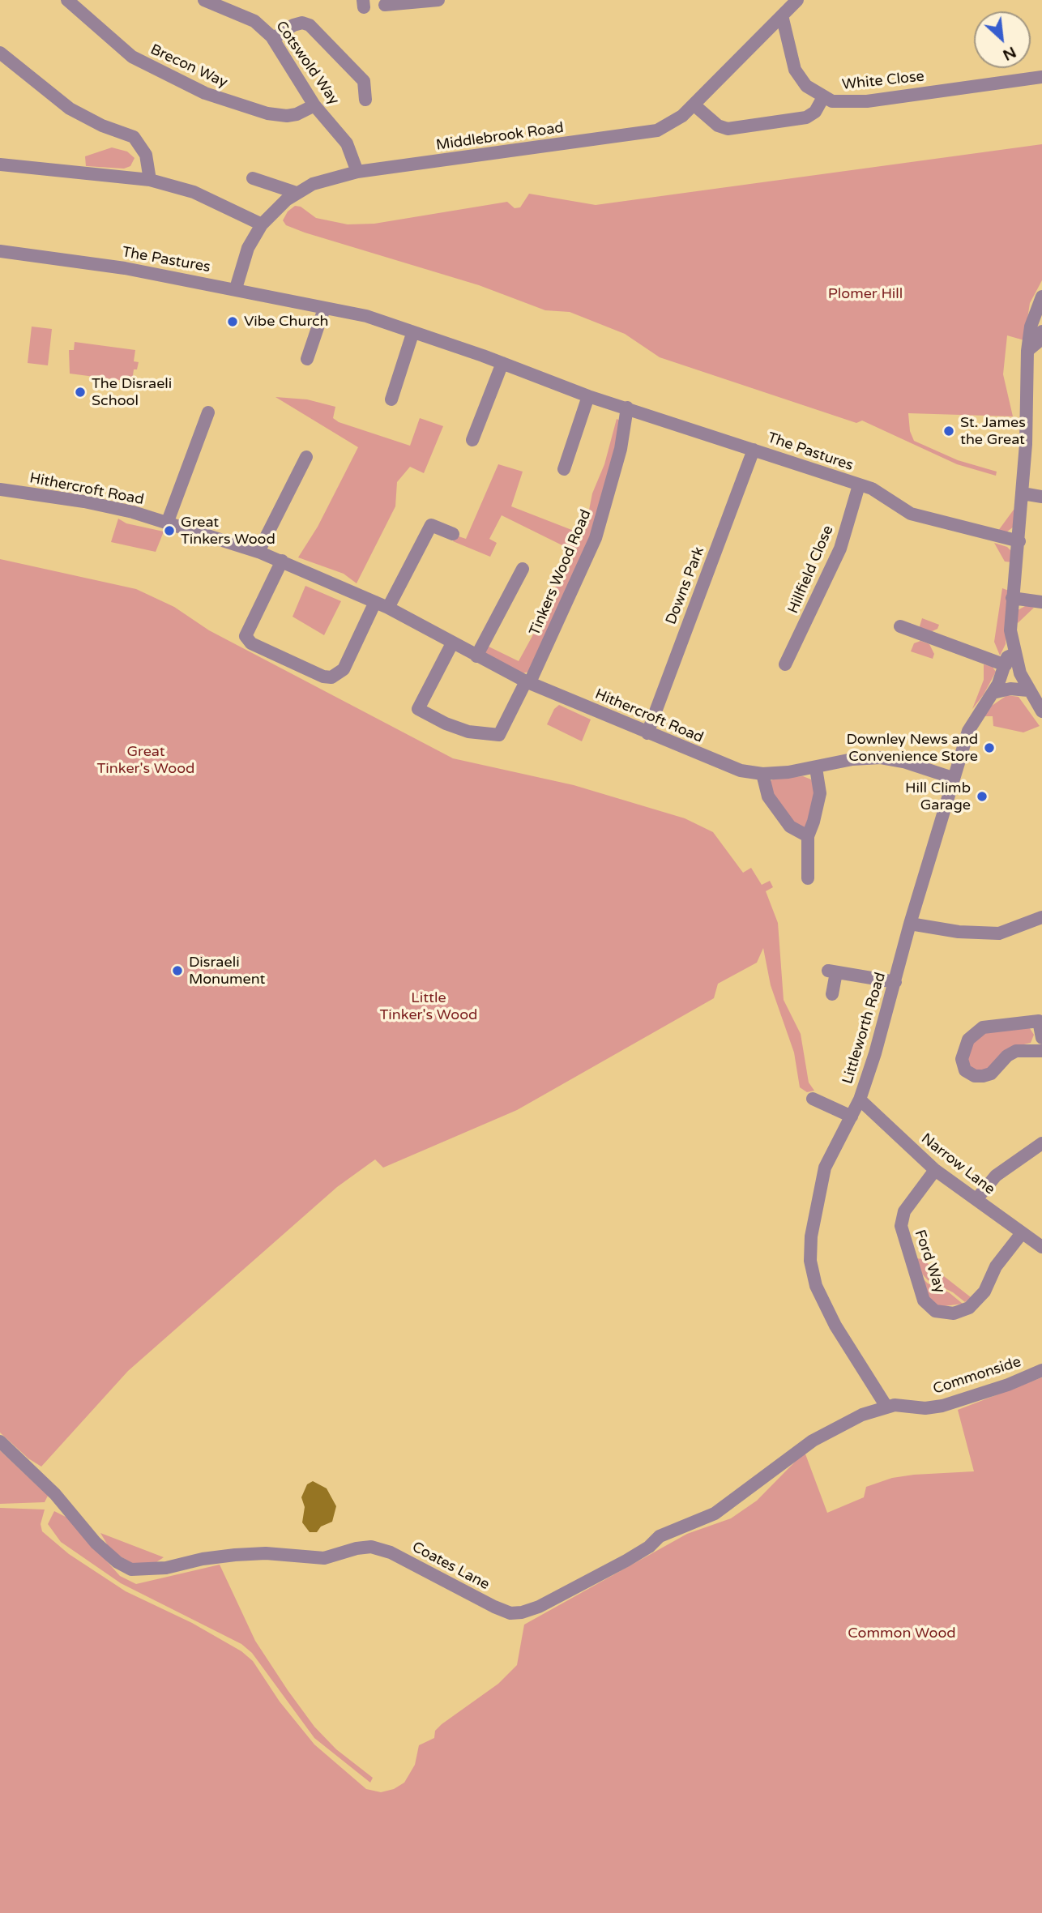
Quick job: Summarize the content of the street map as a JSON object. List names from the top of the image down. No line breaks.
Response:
{"streets":{"street":["Cotswold Way","Brecon Way","White Close","Middlebrook Road","The Pastures","Hithercroft Road","Hillfield Close","Tinkers Wood Road","Downs Park","Littleworth Road","Narrow Lane","Ford Way","Commonside","Coates Lane"]},"crossings":[["Cotswold Way","Brecon Way"],["Cotswold Way","Middlebrook Road"],["White Close","Middlebrook Road"],["Middlebrook Road","The Pastures"],["The Pastures","Hillfield Close"],["The Pastures","Tinkers Wood Road"],["The Pastures","Downs Park"],["Hithercroft Road","Tinkers Wood Road"],["Hithercroft Road","Downs Park"],["Hithercroft Road","Littleworth Road"],["Littleworth Road","Narrow Lane"],["Littleworth Road","Commonside"],["Littleworth Road","Coates Lane"],["Narrow Lane","Ford Way"],["Commonside","Coates Lane"]],"parks":["Plomer Hill","Great Tinker's Wood","Little Tinker's Wood","Common Wood"],"places":["Vibe Church","The Disraeli School","St. James the Great","Great Tinkers Wood","Downley News and Convenience Store","Hill Climb Garage","Disraeli Monument"],"north":"bottom right"}
